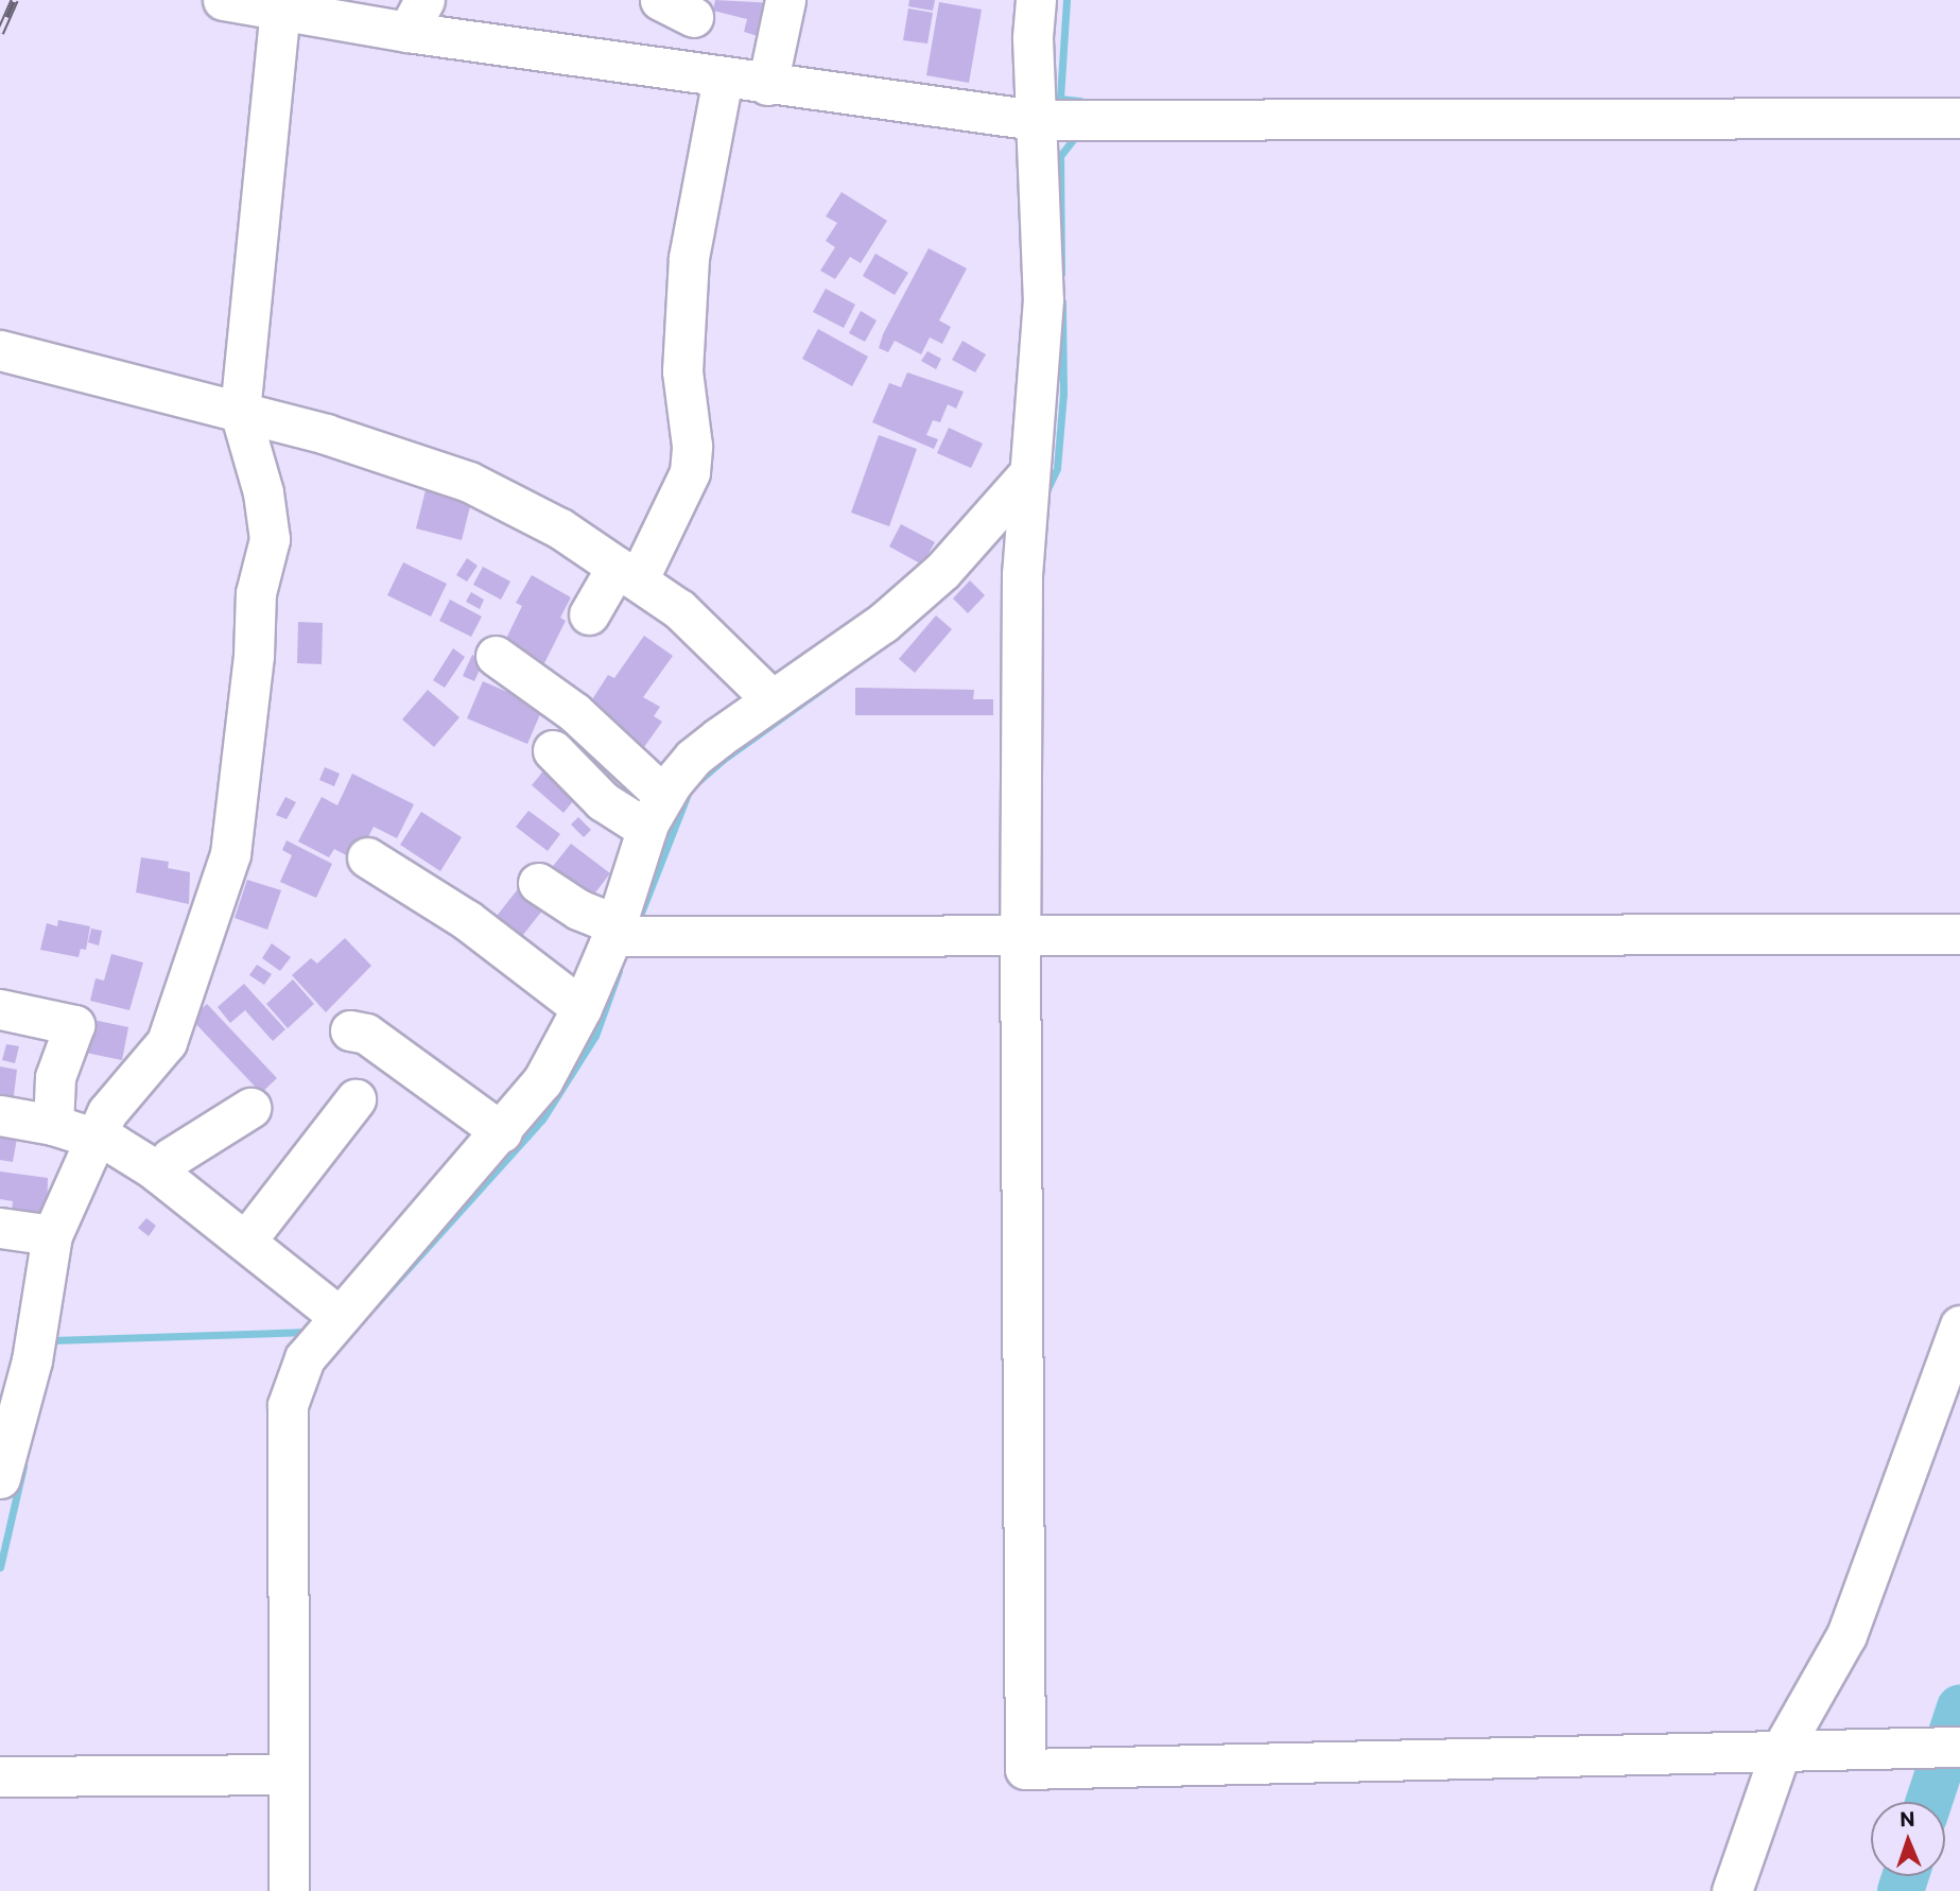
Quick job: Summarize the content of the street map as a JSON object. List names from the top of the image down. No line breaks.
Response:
{"north":"top"}
